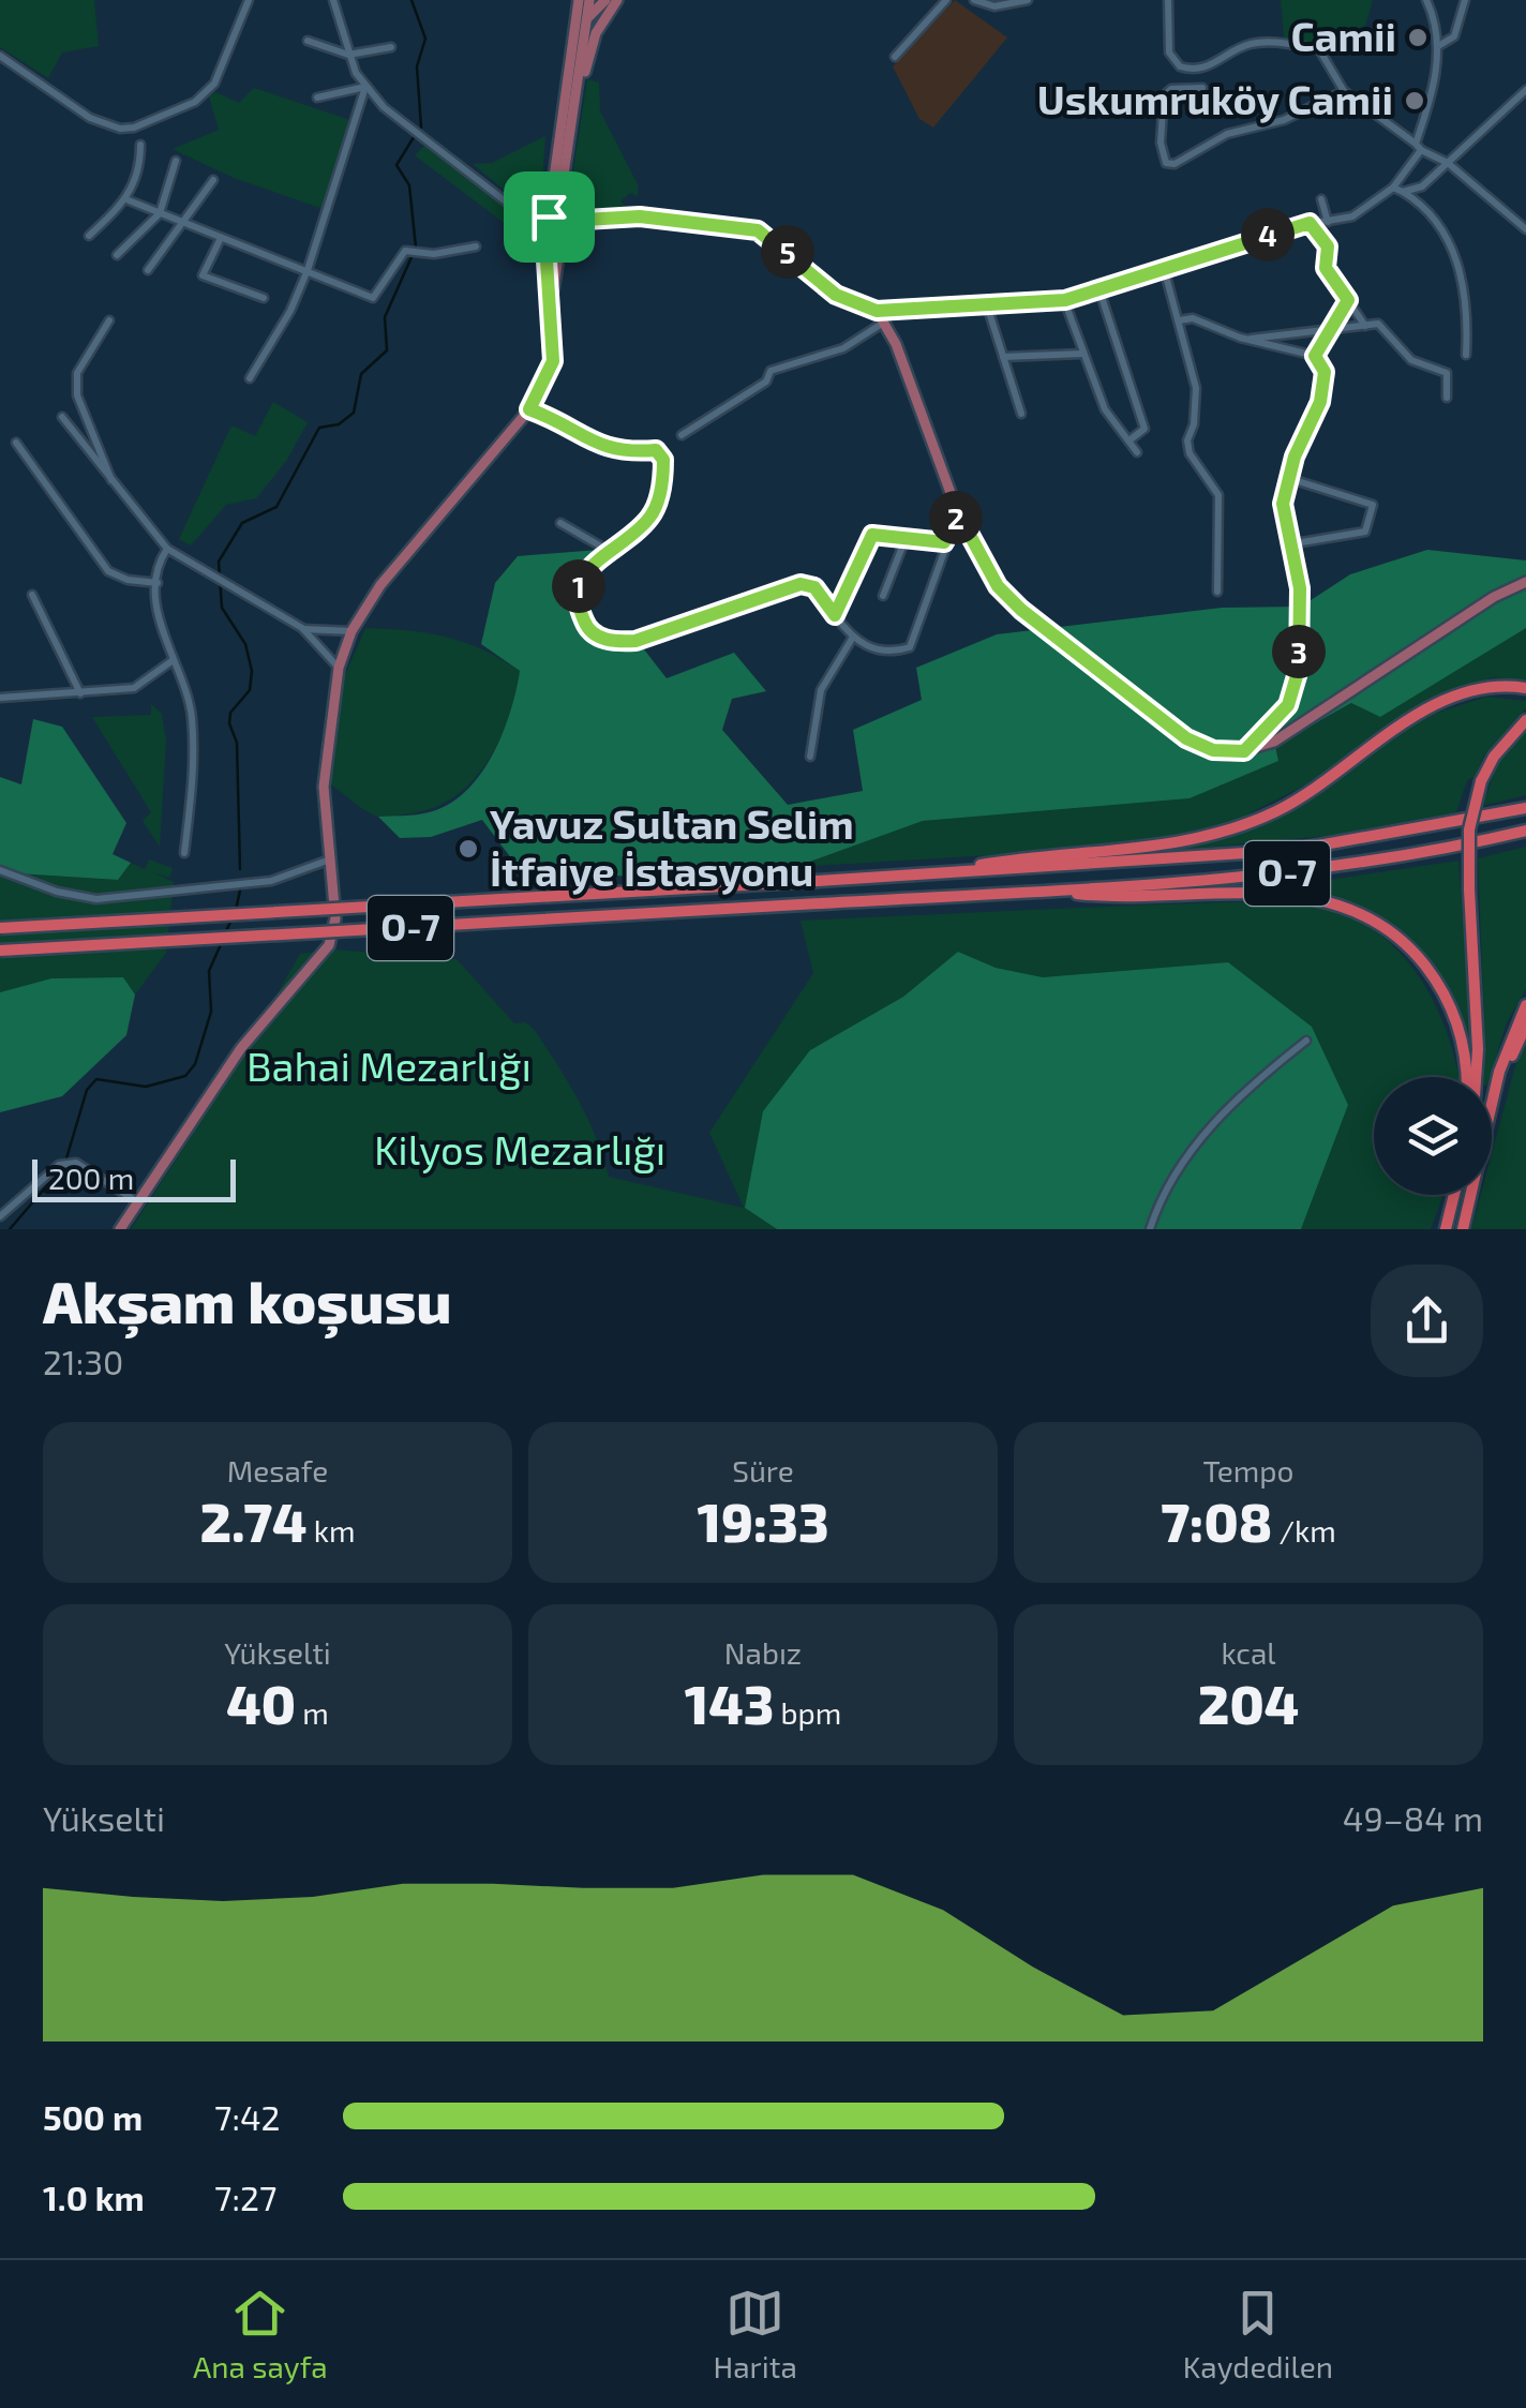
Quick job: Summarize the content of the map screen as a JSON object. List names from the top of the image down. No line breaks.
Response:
{"streets":{"highway":["O-7"]},"parks":["Bahai Mezarlığı","Kilyos Mezarlığı"],"places":["Camii","Uskumruköy Camii","Yavuz Sultan Selim İtfaiye İstasyonu"],"scale_bar":"200 m","page":{"pins":["4","5","2","1","3"],"scale":"200 m","heading":["Akşam koşusu","21:30"],"stats":[["Mesafe","2.74 km"],["Süre","19:33"],["Tempo","7:08 /km"],["Yükselti","40 m"],["Nabız","143 bpm"],["kcal","204"]],"chart":["Yükselti","49–84 m"],"list":[{"name":"500 m","note":"7:42"},{"name":"1.0 km","note":"7:27"}],"tabs":["Ana sayfa","Harita","Kaydedilen"]}}
